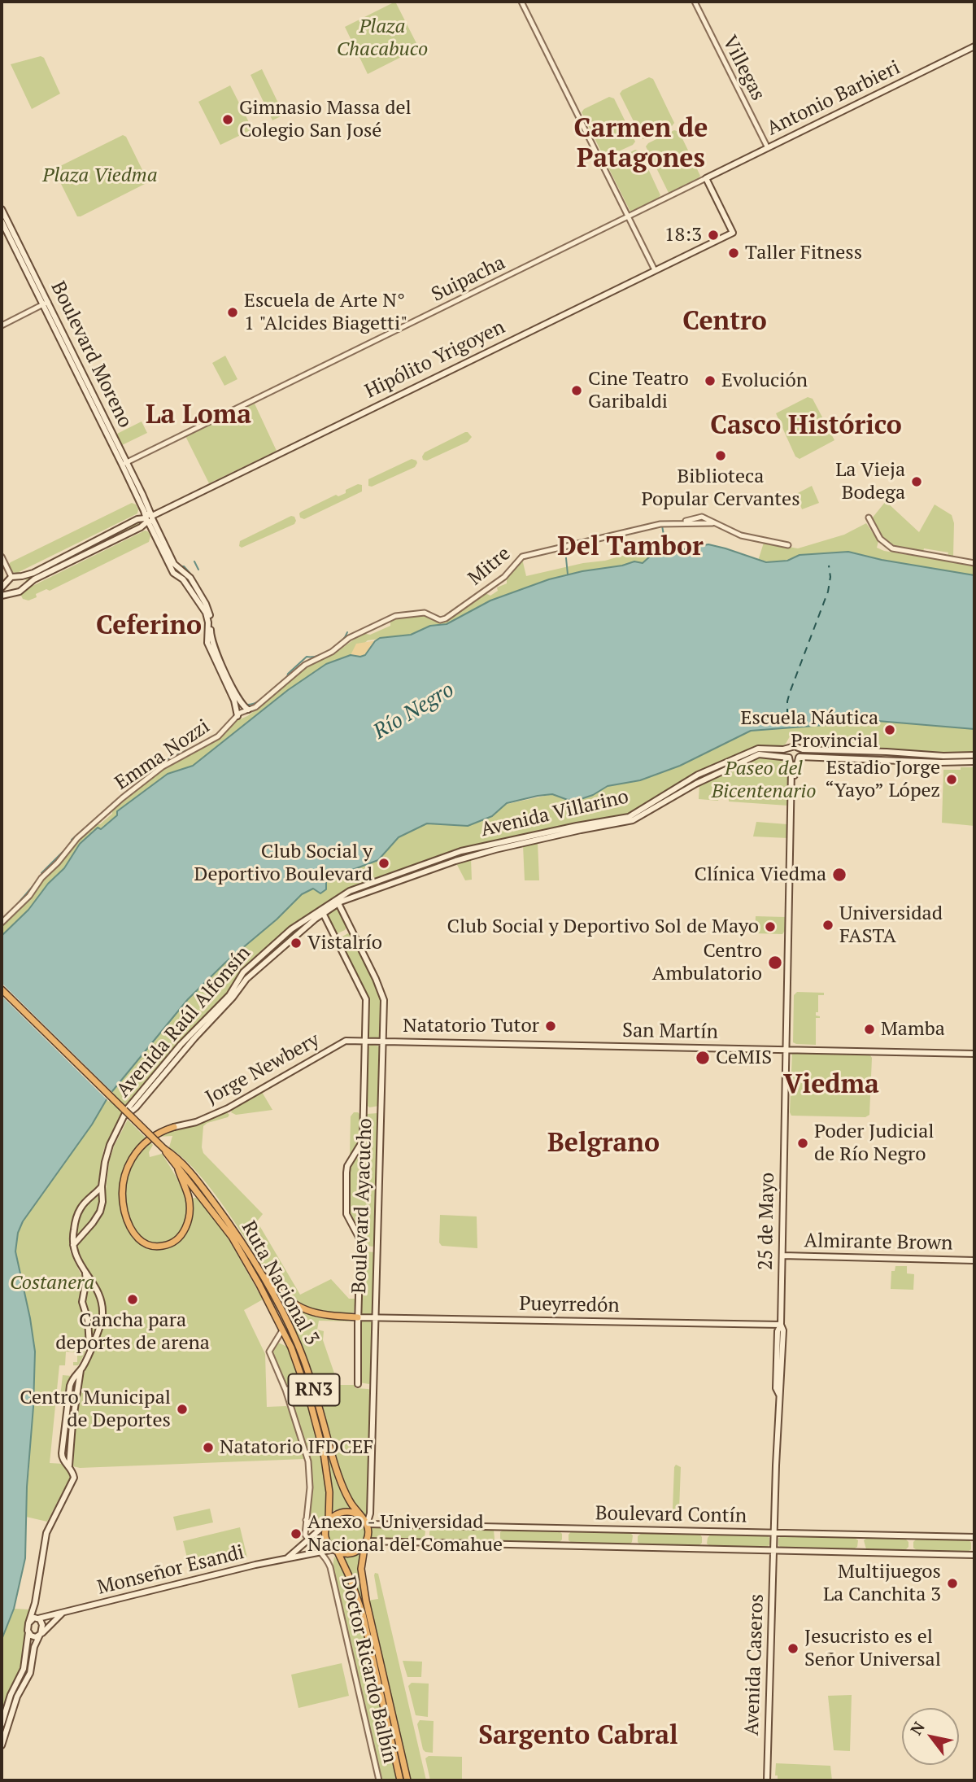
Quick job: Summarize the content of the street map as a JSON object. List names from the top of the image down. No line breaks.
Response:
{"streets":{"highway":["Ruta Nacional 3","RN3"],"main road":["Antonio Barbieri","Boulevard Moreno","Hipólito Yrigoyen","Avenida Villarino","Avenida Raúl Alfonsín","San Martín","Jorge Newbery","Boulevard Ayacucho","25 de Mayo","Almirante Brown","Pueyrredón","Boulevard Contín","Monseñor Esandi","Avenida Caseros"],"street":["Villegas","Suipacha","Mitre","Emma Nozzi","Doctor Ricardo Balbín"]},"crossings":[["Villegas","Antonio Barbieri"],["Antonio Barbieri","Suipacha"],["Antonio Barbieri","Hipólito Yrigoyen"],["Suipacha","Boulevard Moreno"],["Suipacha","Hipólito Yrigoyen"],["Boulevard Moreno","Hipólito Yrigoyen"],["Boulevard Moreno","Emma Nozzi"],["Mitre","Emma Nozzi"],["Avenida Villarino","Avenida Raúl Alfonsín"],["Avenida Villarino","Boulevard Ayacucho"],["Avenida Villarino","25 de Mayo"],["Avenida Raúl Alfonsín","Boulevard Ayacucho"],["San Martín","Jorge Newbery"],["San Martín","Boulevard Ayacucho"],["San Martín","25 de Mayo"],["Jorge Newbery","Boulevard Ayacucho"],["Boulevard Ayacucho","Ruta Nacional 3"],["Boulevard Ayacucho","Pueyrredón"],["Boulevard Ayacucho","Boulevard Contín"],["Boulevard Ayacucho","Monseñor Esandi"],["25 de Mayo","Almirante Brown"],["25 de Mayo","Pueyrredón"],["25 de Mayo","Boulevard Contín"],["25 de Mayo","Avenida Caseros"],["Ruta Nacional 3","Boulevard Contín"],["Ruta Nacional 3","Monseñor Esandi"],["Boulevard Contín","Monseñor Esandi"],["Boulevard Contín","Avenida Caseros"],["Monseñor Esandi","Doctor Ricardo Balbín"]],"districts":["Carmen de Patagones","Centro","La Loma","Casco Histórico","Del Tambor","Ceferino","Viedma","Belgrano","Sargento Cabral"],"water":["Río Negro"],"parks":["Plaza Chacabuco","Plaza Viedma","Paseo del Bicentenario","Costanera"],"places":["Gimnasio Massa del Colegio San José","18:3","Taller Fitness","Escuela de Arte N° 1 \"Alcides Biagetti\"","Evolución","Cine Teatro Garibaldi","Biblioteca Popular Cervantes","La Vieja Bodega","Escuela Náutica Provincial","Estadio Jorge “Yayo” López","Club Social y Deportivo Boulevard","Clínica Viedma","Universidad FASTA","Club Social y Deportivo Sol de Mayo","Vistalrío","Centro Ambulatorio","Natatorio Tutor","Mamba","CeMIS","Poder Judicial de Río Negro","Cancha para deportes de arena","Centro Municipal de Deportes","Natatorio IFDCEF","Anexo - Universidad Nacional del Comahue","Multijuegos La Canchita 3","Jesucristo es el Señor Universal"],"north":"top left"}
